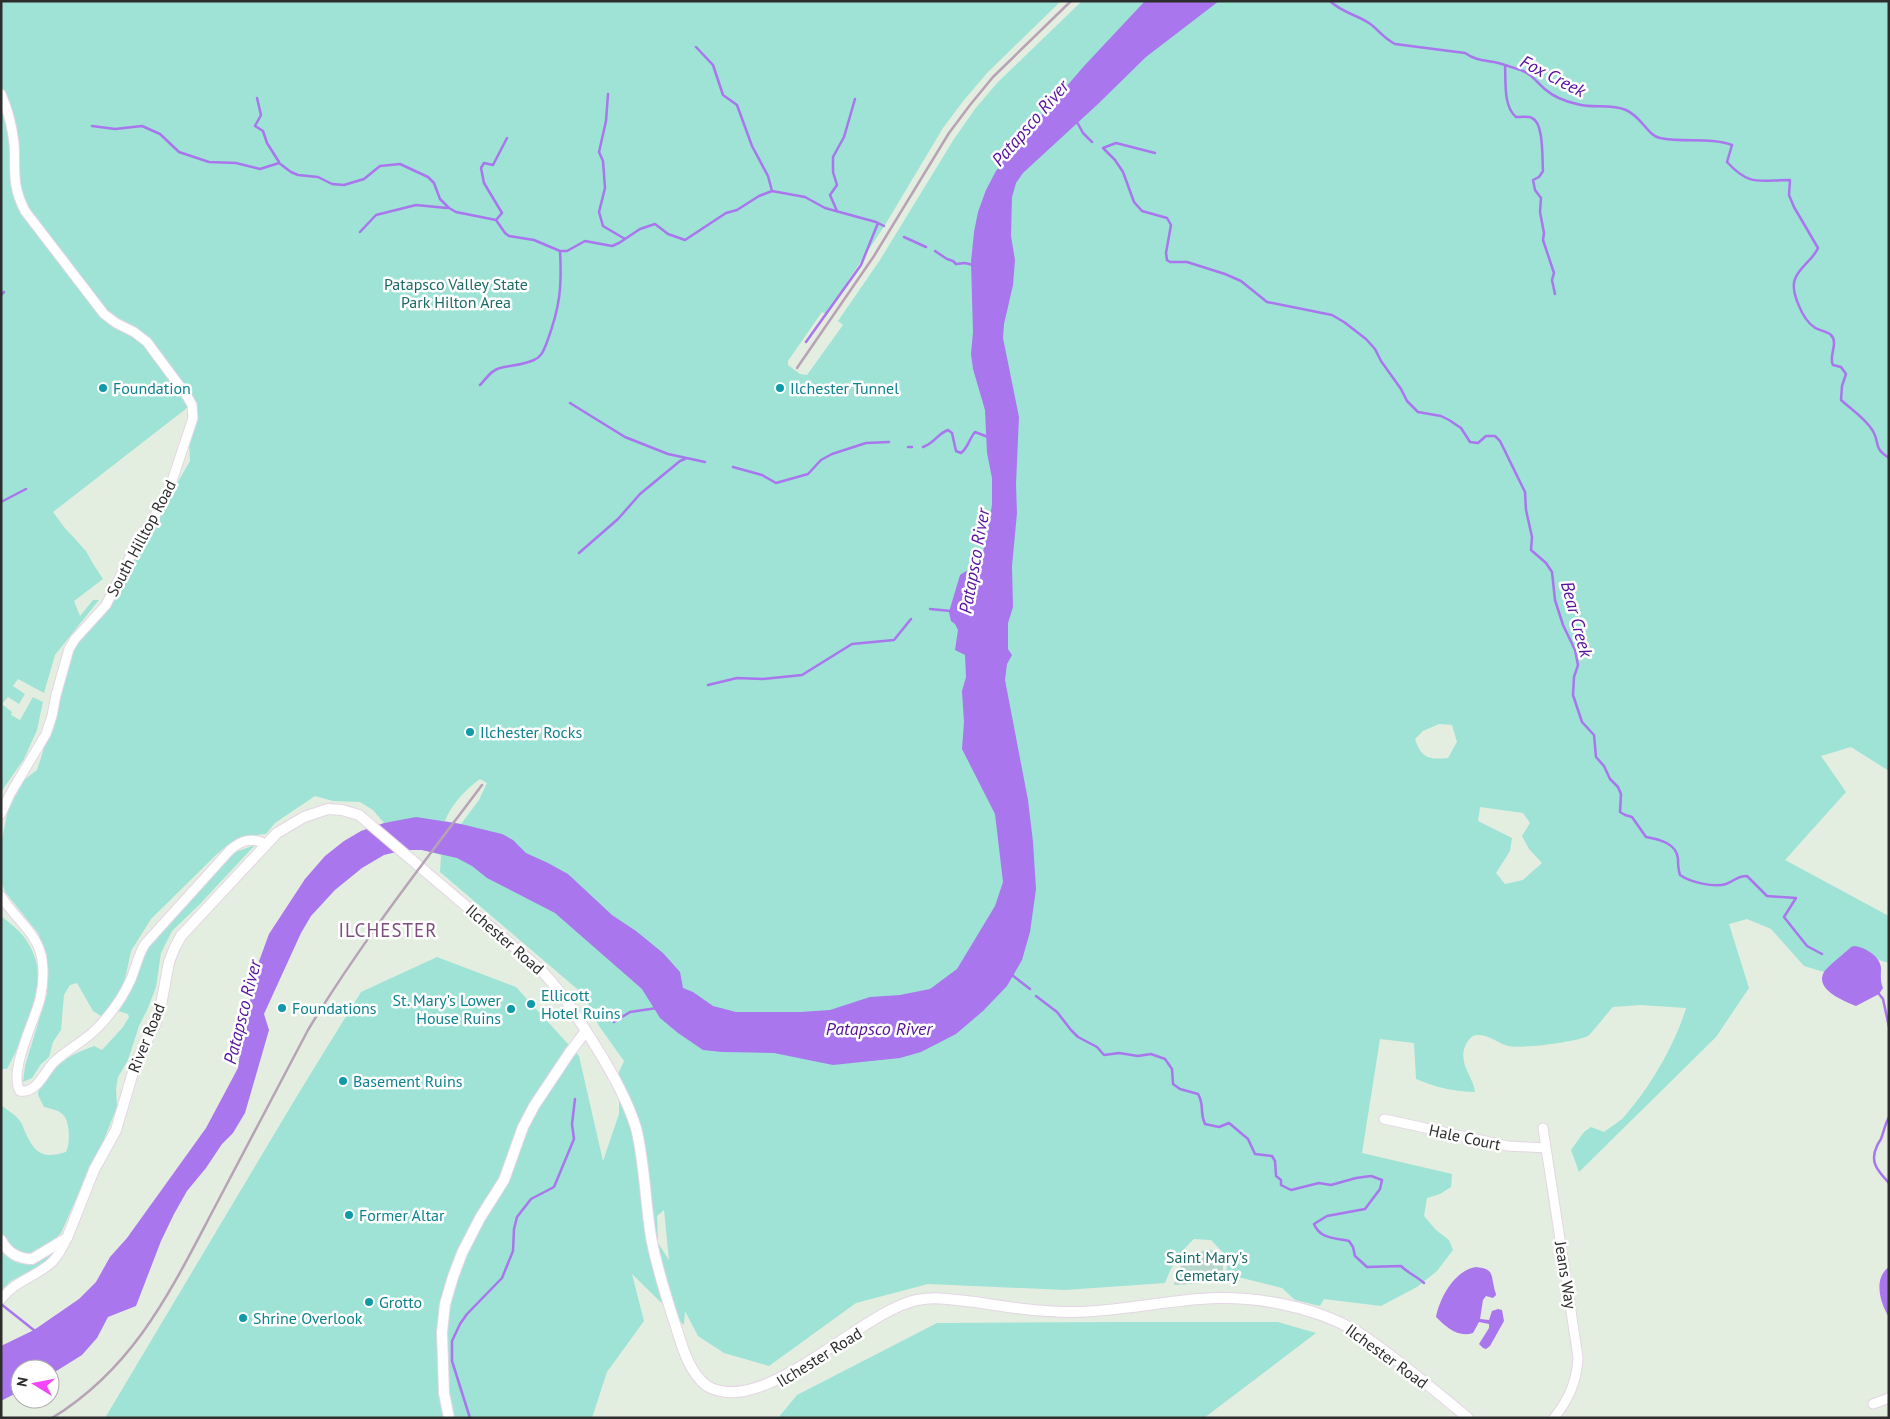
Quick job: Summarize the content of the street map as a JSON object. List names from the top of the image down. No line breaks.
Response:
{"streets":{"street":["South Hilltop Road","Ilchester Road","River Road","Hale Court","Jeans Way"]},"crossings":[["Ilchester Road","River Road"],["Hale Court","Jeans Way"]],"districts":["ILCHESTER"],"water":["Fox Creek","Patapsco River","Bear Creek"],"parks":["Patapsco Valley State Park Hilton Area","Saint Mary's Cemetary"],"places":["Foundation","Ilchester Tunnel","Ilchester Rocks","Ellicott Hotel Ruins","Foundations","St. Mary's Lower House Ruins","Basement Ruins","Former Altar","Grotto","Shrine Overlook"],"north":"left"}
